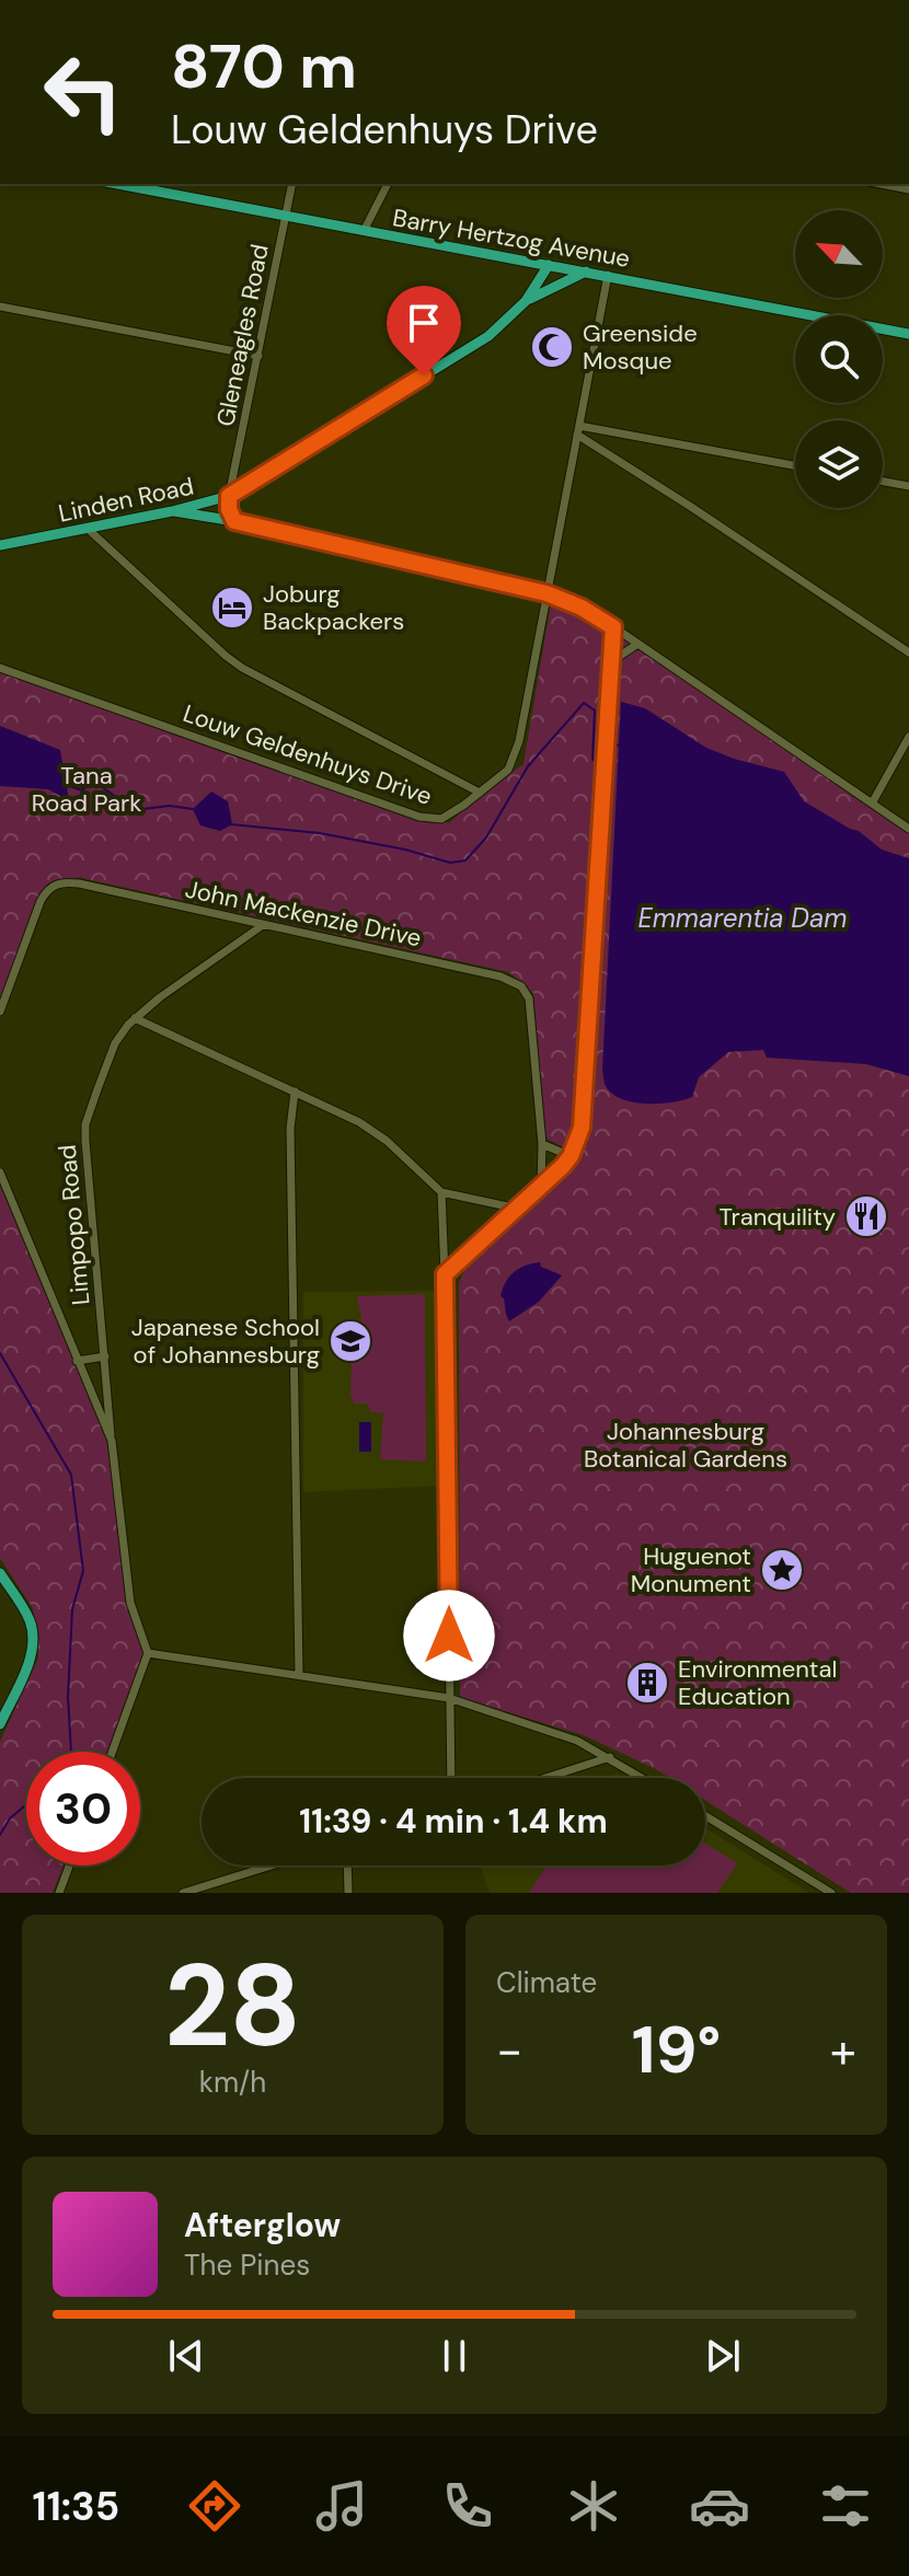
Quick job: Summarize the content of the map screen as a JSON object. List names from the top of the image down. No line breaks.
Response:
{"streets":{"main road":["Barry Hertzog Avenue","Linden Road"],"street":["Gleneagles Road","Louw Geldenhuys Drive","John Mackenzie Drive","Limpopo Road"]},"crossings":[["Barry Hertzog Avenue","Gleneagles Road"],["Barry Hertzog Avenue","Linden Road"],["Barry Hertzog Avenue","Louw Geldenhuys Drive"],["Gleneagles Road","Linden Road"],["John Mackenzie Drive","Limpopo Road"]],"water":["Emmarentia Dam"],"parks":["Tana Road Park","Johannesburg Botanical Gardens"],"places":{"mosque":["Greenside Mosque"],"hotel":["Joburg Backpackers"],"restaurant":["Tranquility"],"school or university":["Japanese School of Johannesburg"],"place":["Huguenot Monument"],"building":["Environmental Education"]},"north":"top left","page":{"turn":["870 m","Louw Geldenhuys Drive"],"limit":"30","trip":"11:39 · 4 min · 1.4 km","tile":[["28","km/h"],"Climate"],"heat":["−","19°","+"],"song":["Afterglow","The Pines"],"tabs":"11:35"}}
